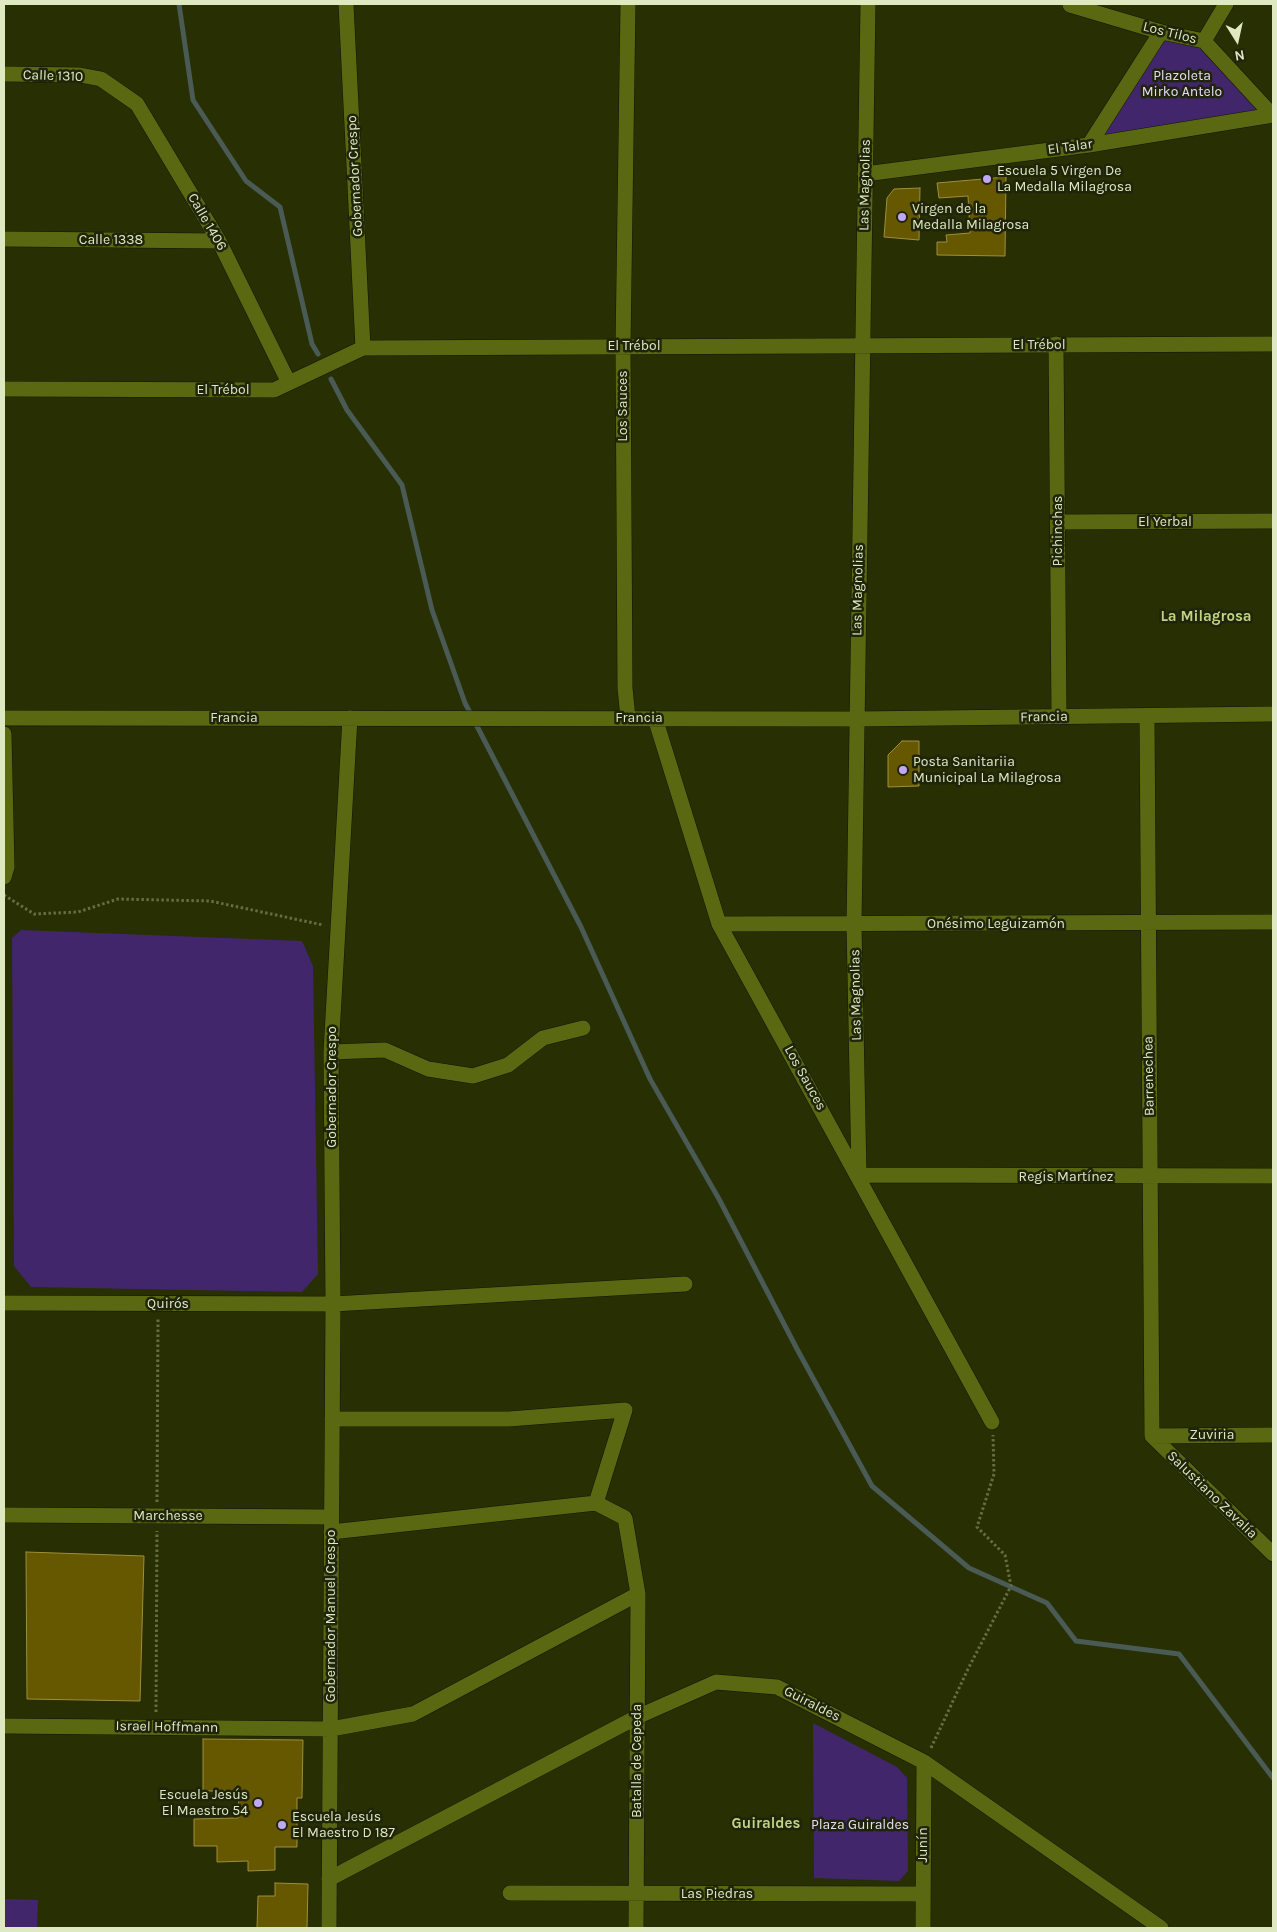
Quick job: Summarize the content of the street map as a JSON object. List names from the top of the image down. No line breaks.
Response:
{"streets":{"street":["Los Tilos","Calle 1310","El Talar","Gobernador Crespo","Las Magnolias","Calle 1406","Calle 1338","El Trébol","Los Sauces","El Yerbal","Pichinchas","Francia","Onésimo Leguizamón","Barrenechea","Regis Martínez","Quirós","Zuviria","Salustiano Zavalía","Marchesse","Gobernador Manuel Crespo","Guiraldes","Israel Hoffmann","Batalla de Cepeda","Junín","Las Piedras"]},"crossings":[["Los Tilos","El Talar"],["Calle 1310","Calle 1406"],["El Talar","Las Magnolias"],["Gobernador Crespo","El Trébol"],["Gobernador Crespo","Francia"],["Gobernador Crespo","Quirós"],["Gobernador Crespo","Gobernador Manuel Crespo"],["Las Magnolias","El Trébol"],["Las Magnolias","Los Sauces"],["Las Magnolias","Francia"],["Las Magnolias","Onésimo Leguizamón"],["Las Magnolias","Regis Martínez"],["Calle 1406","Calle 1338"],["Calle 1406","El Trébol"],["El Trébol","Los Sauces"],["El Trébol","Pichinchas"],["Los Sauces","Francia"],["Los Sauces","Onésimo Leguizamón"],["Los Sauces","Regis Martínez"],["El Yerbal","Pichinchas"],["Pichinchas","Francia"],["Francia","Barrenechea"],["Onésimo Leguizamón","Barrenechea"],["Barrenechea","Regis Martínez"],["Barrenechea","Zuviria"],["Barrenechea","Salustiano Zavalía"],["Quirós","Gobernador Manuel Crespo"],["Zuviria","Salustiano Zavalía"],["Marchesse","Gobernador Manuel Crespo"],["Marchesse","Batalla de Cepeda"],["Gobernador Manuel Crespo","Guiraldes"],["Gobernador Manuel Crespo","Israel Hoffmann"],["Guiraldes","Batalla de Cepeda"],["Guiraldes","Junín"],["Israel Hoffmann","Batalla de Cepeda"],["Batalla de Cepeda","Las Piedras"],["Junín","Las Piedras"]],"districts":["La Milagrosa","Guiraldes"],"parks":["Plazoleta Mirko Antelo","Plaza Guiraldes"],"places":["Escuela 5 Virgen De La Medalla Milagrosa","Virgen de la Medalla Milagrosa","Posta Sanitariia Municipal La Milagrosa","Escuela Jesús El Maestro 54","Escuela Jesús El Maestro D 187"],"north":"bottom"}
